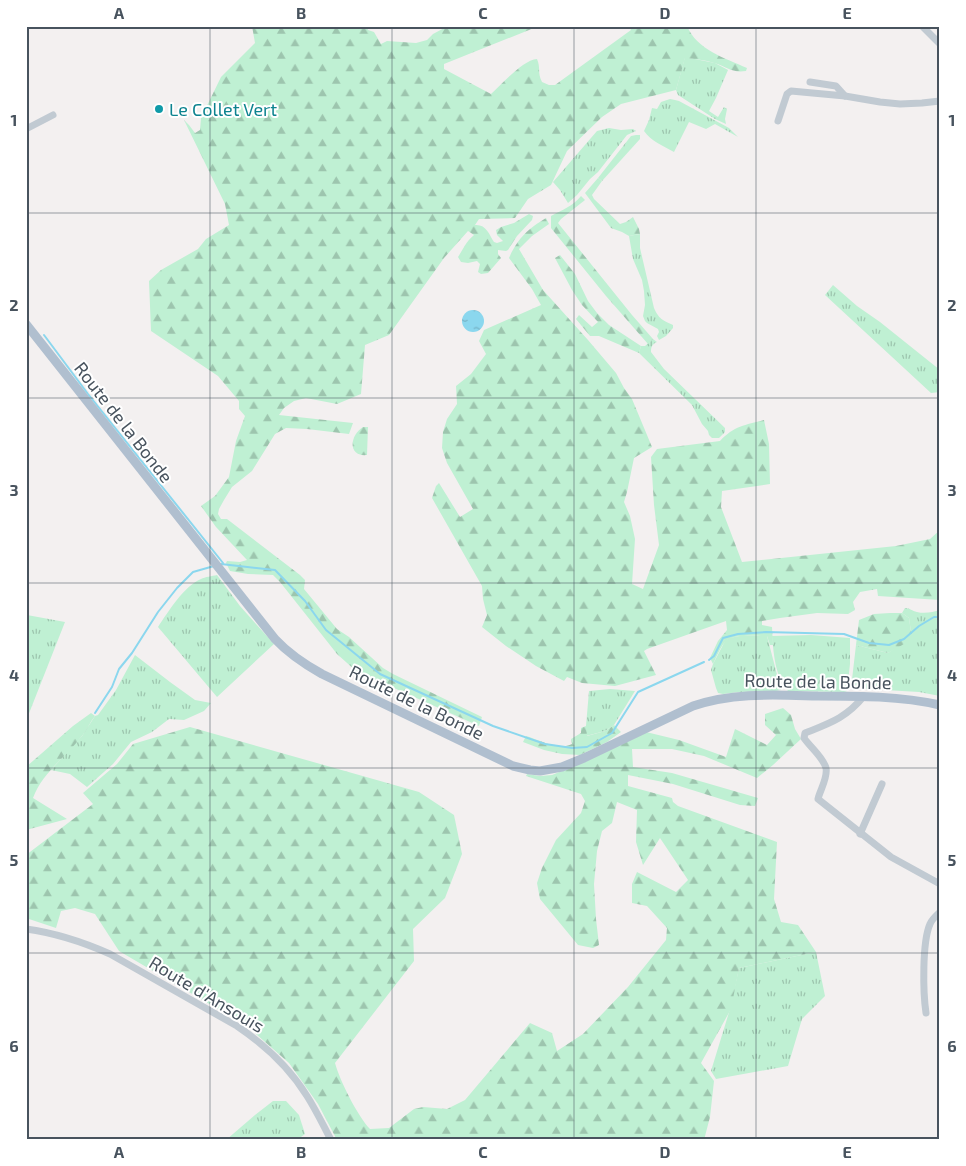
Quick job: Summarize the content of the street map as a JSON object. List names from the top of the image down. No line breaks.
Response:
{"streets":{"main road":["Route de la Bonde"],"street":["Route d'Ansouis"]},"places":["Le Collet Vert"],"grid":{"columns":["A","B","C","D","E"],"rows":["1","2","3","4","5","6"]}}
